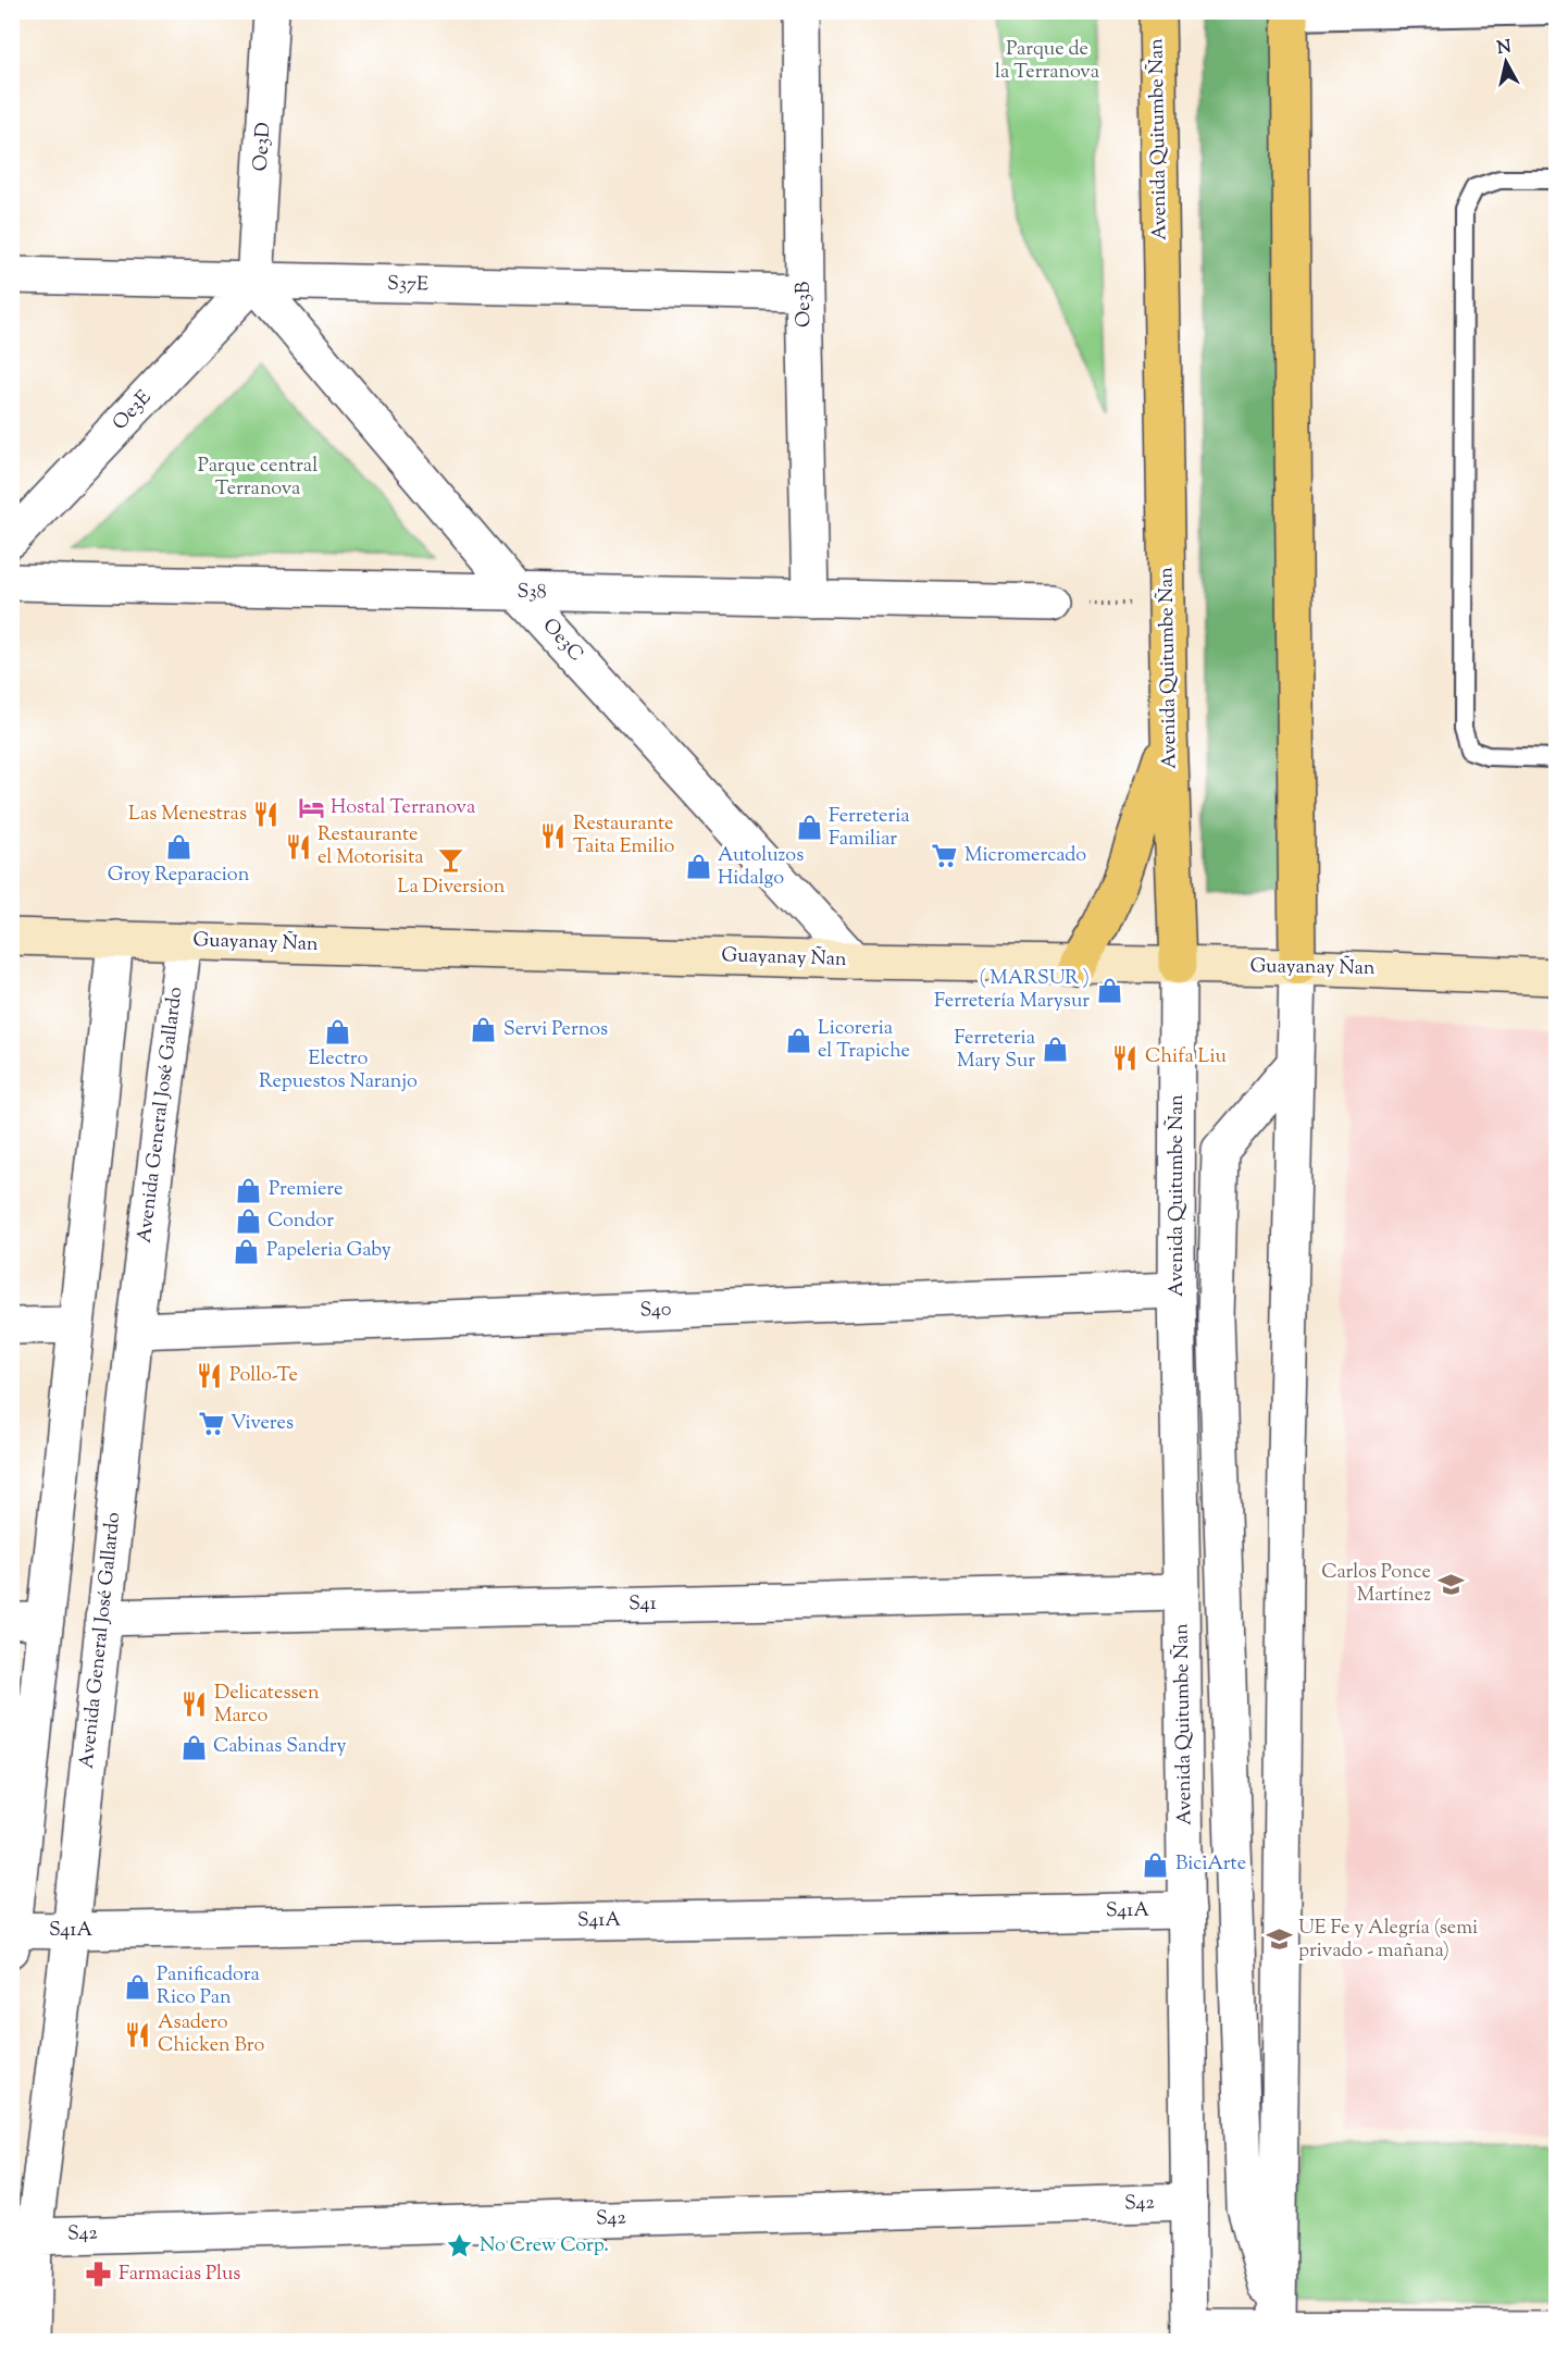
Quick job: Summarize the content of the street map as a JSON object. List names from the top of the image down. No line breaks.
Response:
{"streets":{"main road":["Avenida Quitumbe Ñan","Guayanay Ñan"],"street":["Oe3D","S37E","Oe3B","Oe3E","S38","Oe3C","Avenida General José Gallardo","S40","S41","S41A","S42"]},"crossings":[["Avenida Quitumbe Ñan","Guayanay Ñan"],["Avenida Quitumbe Ñan","S40"],["Avenida Quitumbe Ñan","S41"],["Avenida Quitumbe Ñan","S41A"],["Avenida Quitumbe Ñan","S42"],["Oe3D","S37E"],["Oe3D","Oe3E"],["Oe3D","Oe3C"],["S37E","Oe3B"],["S37E","Oe3E"],["S37E","Oe3C"],["Oe3B","S38"],["Oe3E","Oe3C"],["S38","Oe3C"],["Oe3C","Guayanay Ñan"],["Guayanay Ñan","Avenida General José Gallardo"],["Avenida General José Gallardo","S40"],["Avenida General José Gallardo","S41"],["Avenida General José Gallardo","S41A"],["Avenida General José Gallardo","S42"]],"parks":["Parque de la Terranova","Parque central Terranova"],"places":{"hotel":["Hostal Terranova"],"restaurant":["Las Menestras","Restaurante Taita Emilio","Restaurante el Motorisita","Chifa Liu","Pollo-Te","Delicatessen Marco","Asadero Chicken Bro"],"shop":["Ferreteria Familiar","Groy Reparacion","Autoluzos Hidalgo","( MARSUR ) Ferretería Marysur","Servi Pernos","Electro Repuestos Naranjo","Licoreria el Trapiche","Ferreteria Mary Sur","Premiere","Condor","Papeleria Gaby","Cabinas Sandry","BiciArte","Panificadora Rico Pan"],"supermarket":["Micromercado","Viveres"],"bar":["La Diversion"],"school or university":["Carlos Ponce Martínez","UE Fe y Alegría (semi privado - mañana)"],"place":["No Crew Corp."],"pharmacy":["Farmacias Plus"]},"north":"top"}
